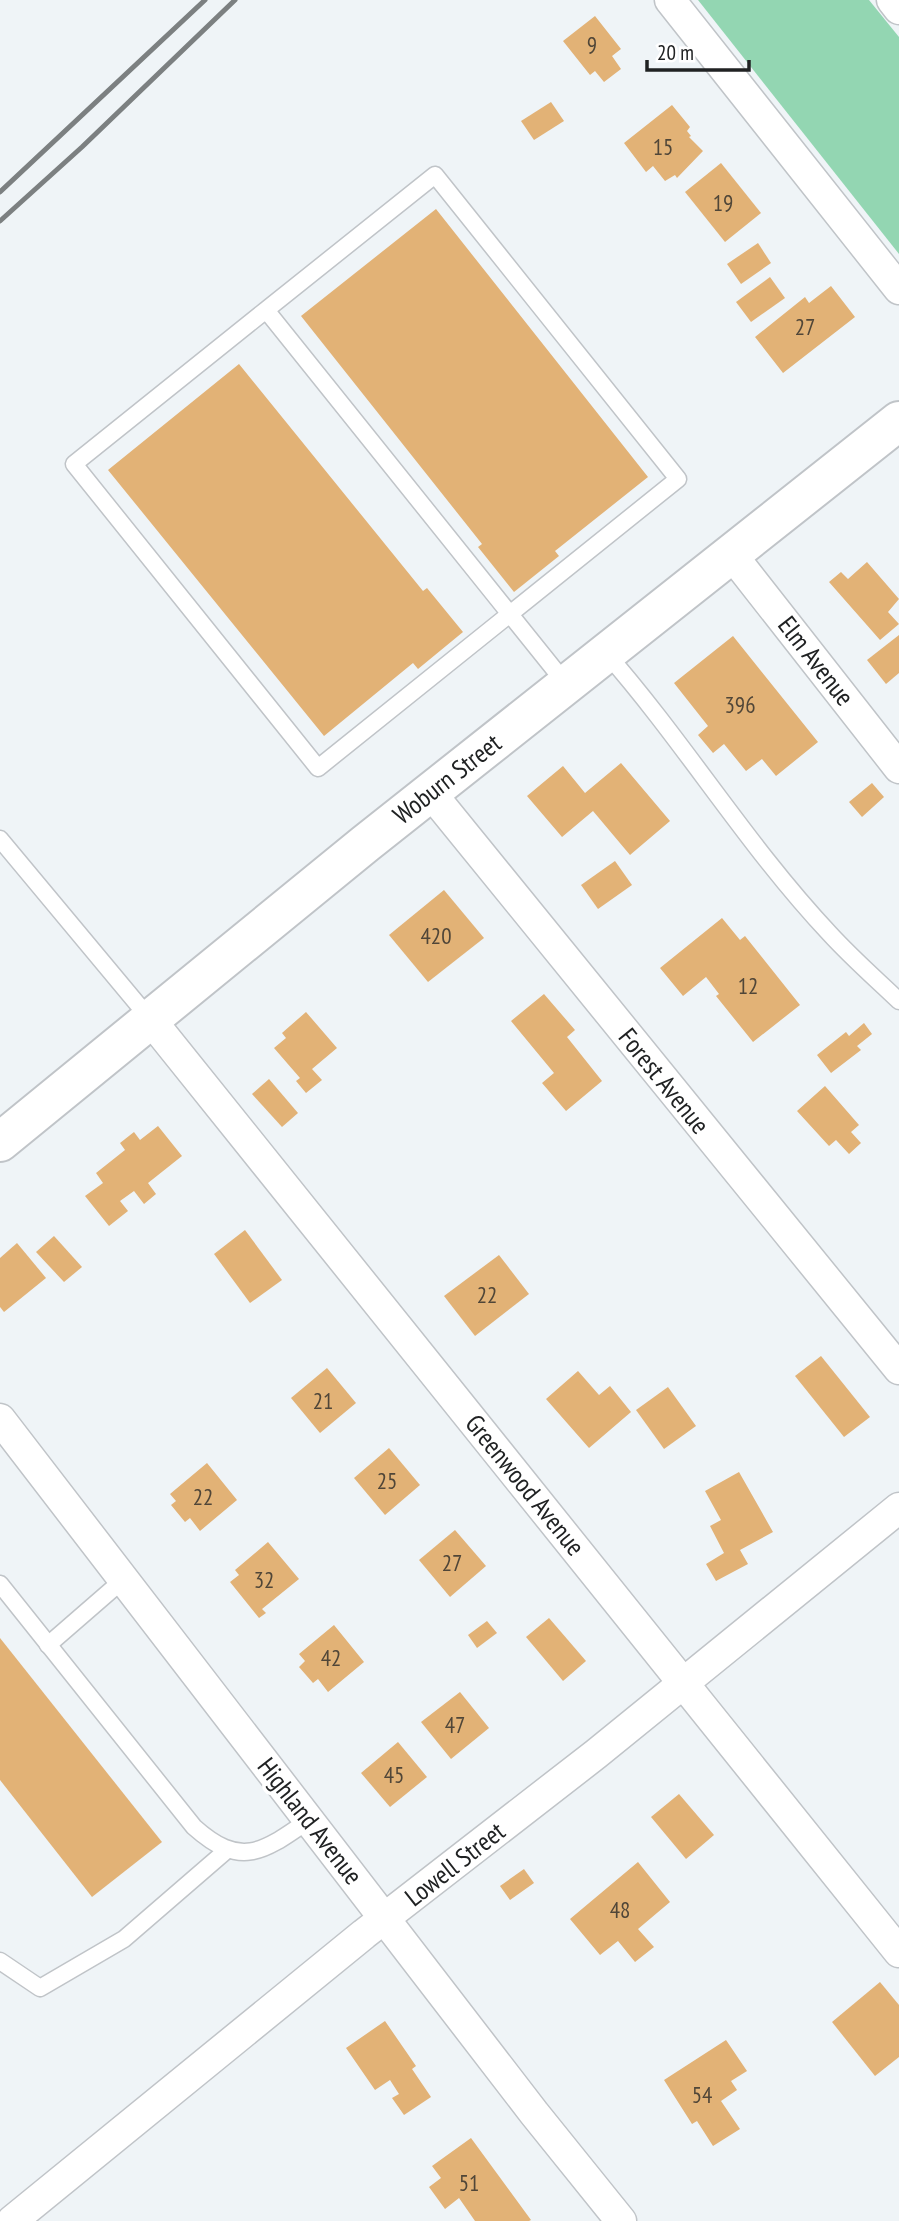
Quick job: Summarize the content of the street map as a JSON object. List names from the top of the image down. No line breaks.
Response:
{"streets":{"main road":["Woburn Street"],"street":["Elm Avenue","Forest Avenue","Greenwood Avenue","Highland Avenue","Lowell Street"]},"crossings":[["Elm Avenue","Woburn Street"],["Woburn Street","Forest Avenue"],["Woburn Street","Greenwood Avenue"],["Greenwood Avenue","Lowell Street"],["Highland Avenue","Lowell Street"]],"house_numbers":["9","15","19","27","396","420","12","22","21","25","22","27","32","42","47","45","48","54","51"],"scale_bar":"20 m"}
